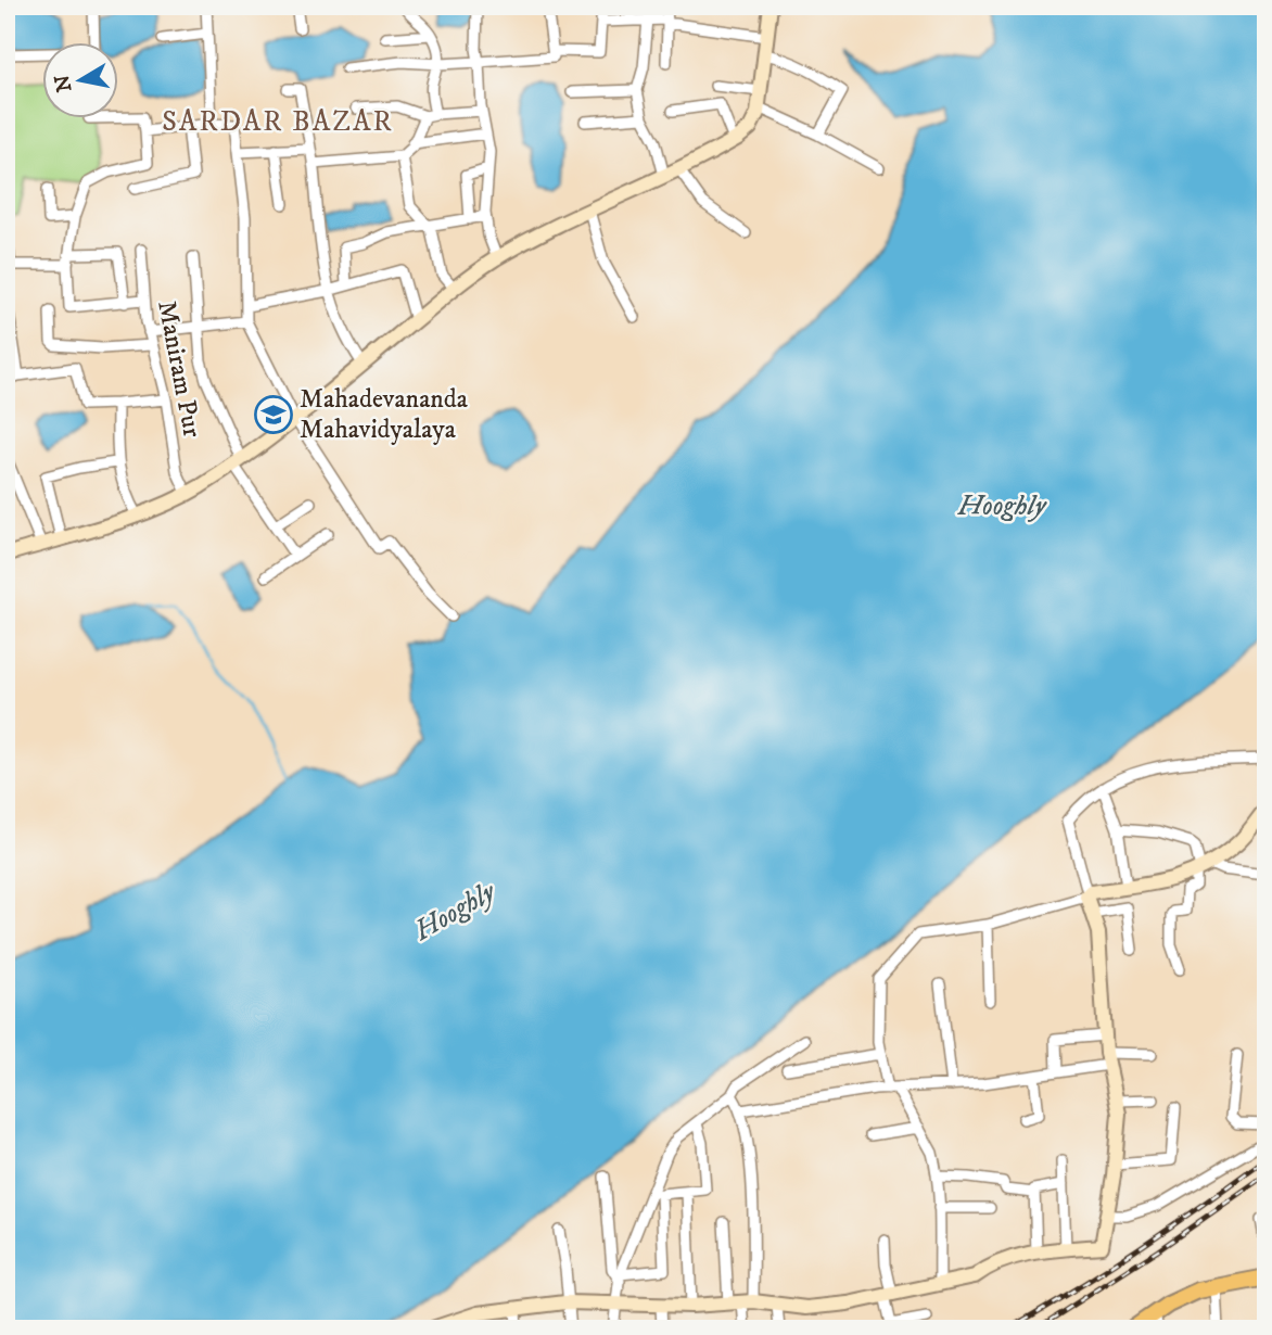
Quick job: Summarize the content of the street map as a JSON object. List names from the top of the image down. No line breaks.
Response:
{"streets":{"street":["Maniram Pur"]},"districts":["SARDAR BAZAR"],"water":["Hooghly"],"places":{"school or university":["Mahadevananda Mahavidyalaya"]},"north":"left"}
